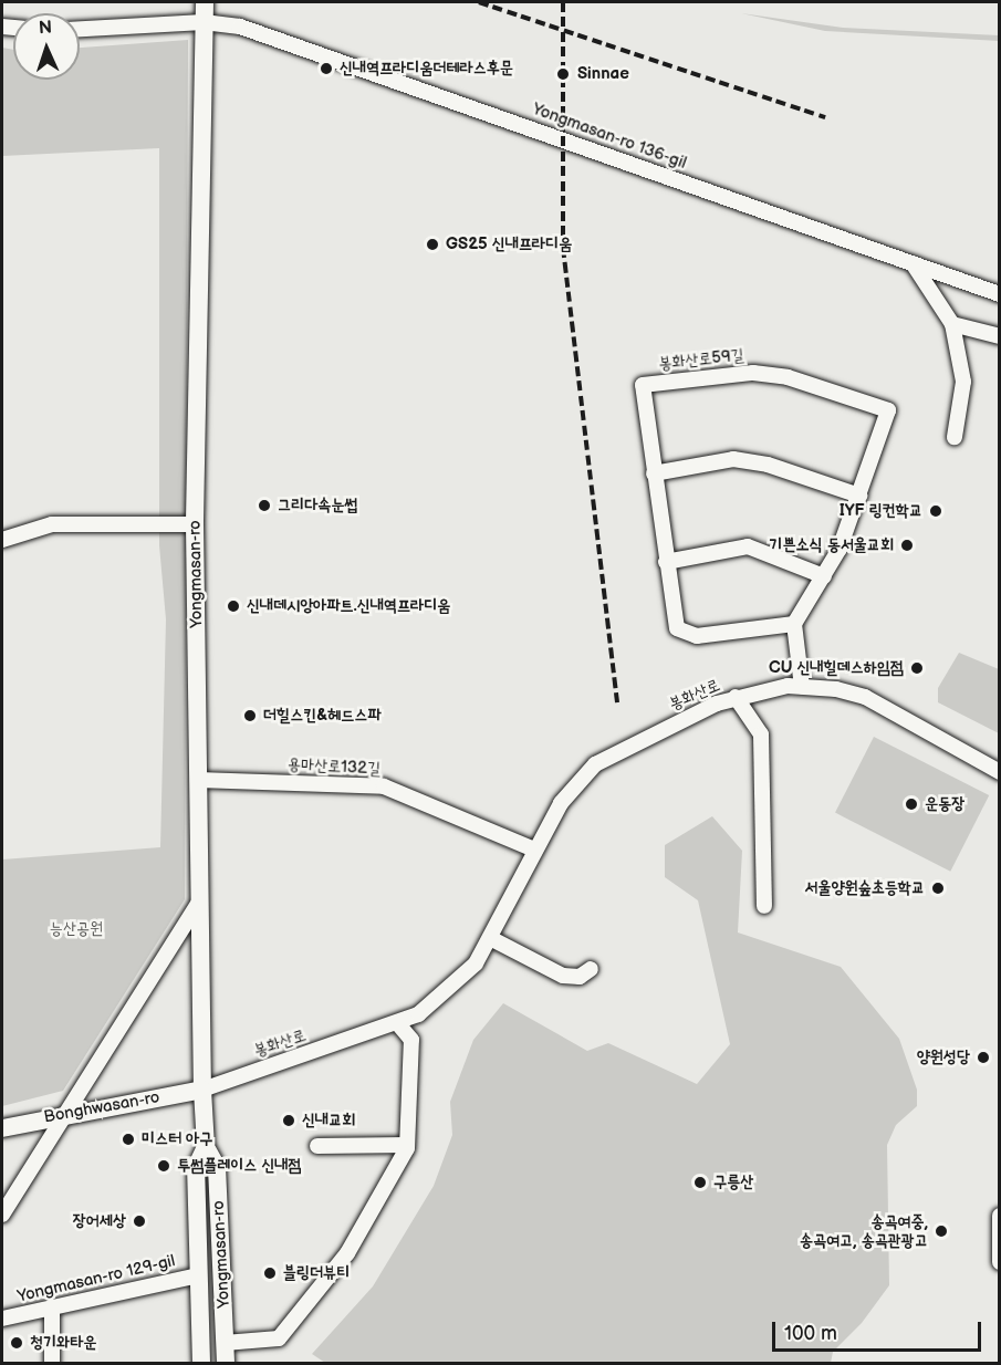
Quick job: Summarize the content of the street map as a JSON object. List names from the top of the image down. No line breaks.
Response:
{"streets":{"main road":["Yongmasan-ro","Bonghwasan-ro"],"street":["Yongmasan-ro 136-gil","봉화산로59길","봉화산로","용마산로132길","Yongmasan-ro 129-gil"]},"crossings":[["Yongmasan-ro 136-gil","Yongmasan-ro"],["Yongmasan-ro","봉화산로"],["Yongmasan-ro","용마산로132길"],["Yongmasan-ro","Bonghwasan-ro"],["Yongmasan-ro","Yongmasan-ro 129-gil"],["봉화산로","용마산로132길"],["봉화산로","Bonghwasan-ro"]],"parks":["능산공원"],"places":["신내역프라디움더테라스후문","Sinnae","GS25 신내프라디움","그리다속눈썹","IYF 링컨학교","기쁜소식 동서울교회","신내데시앙아파트.신내역프라디움","CU 신내힐데스하임점","더힐스킨&헤드스파","운동장","서울양원숲초등학교","양원성당","신내교회","미스터 아구","투썸플레이스 신내점","구릉산","장어세상","송곡여중, 송곡여고, 송곡관광고","블링더뷰티","청기와타운"],"scale_bar":"100 m","north":"top"}
